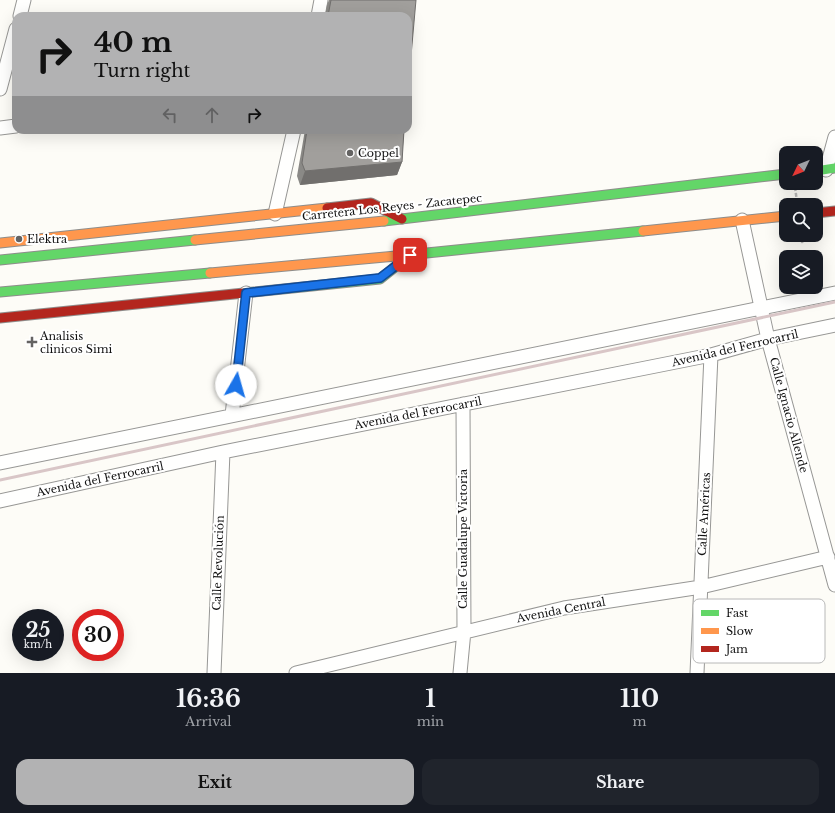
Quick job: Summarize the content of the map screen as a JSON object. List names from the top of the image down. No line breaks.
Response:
{"streets":{"main road":["Carretera Los Reyes - Zacatepec"],"street":["Avenida del Ferrocarril","Calle Ignacio Allende","Calle Américas","Calle Guadalupe Victoria","Calle Revolución","Avenida Central"]},"crossings":[["Avenida del Ferrocarril","Calle Ignacio Allende"],["Avenida del Ferrocarril","Calle Américas"],["Avenida del Ferrocarril","Calle Guadalupe Victoria"],["Avenida del Ferrocarril","Calle Revolución"],["Calle Ignacio Allende","Avenida Central"],["Calle Américas","Avenida Central"],["Calle Guadalupe Victoria","Avenida Central"]],"places":{"other":["Coppel","Elektra"],"health":["Analisis clinicos Simi"]},"legend":["Fast","Slow","Jam"],"north":"bottom left","page":{"turn":["40 m","Turn right"],"speed":"25 km/h","limit":"30","eta":["16:36","Arrival","1","min","110","m"],"buttons":["Exit","Share"]}}
